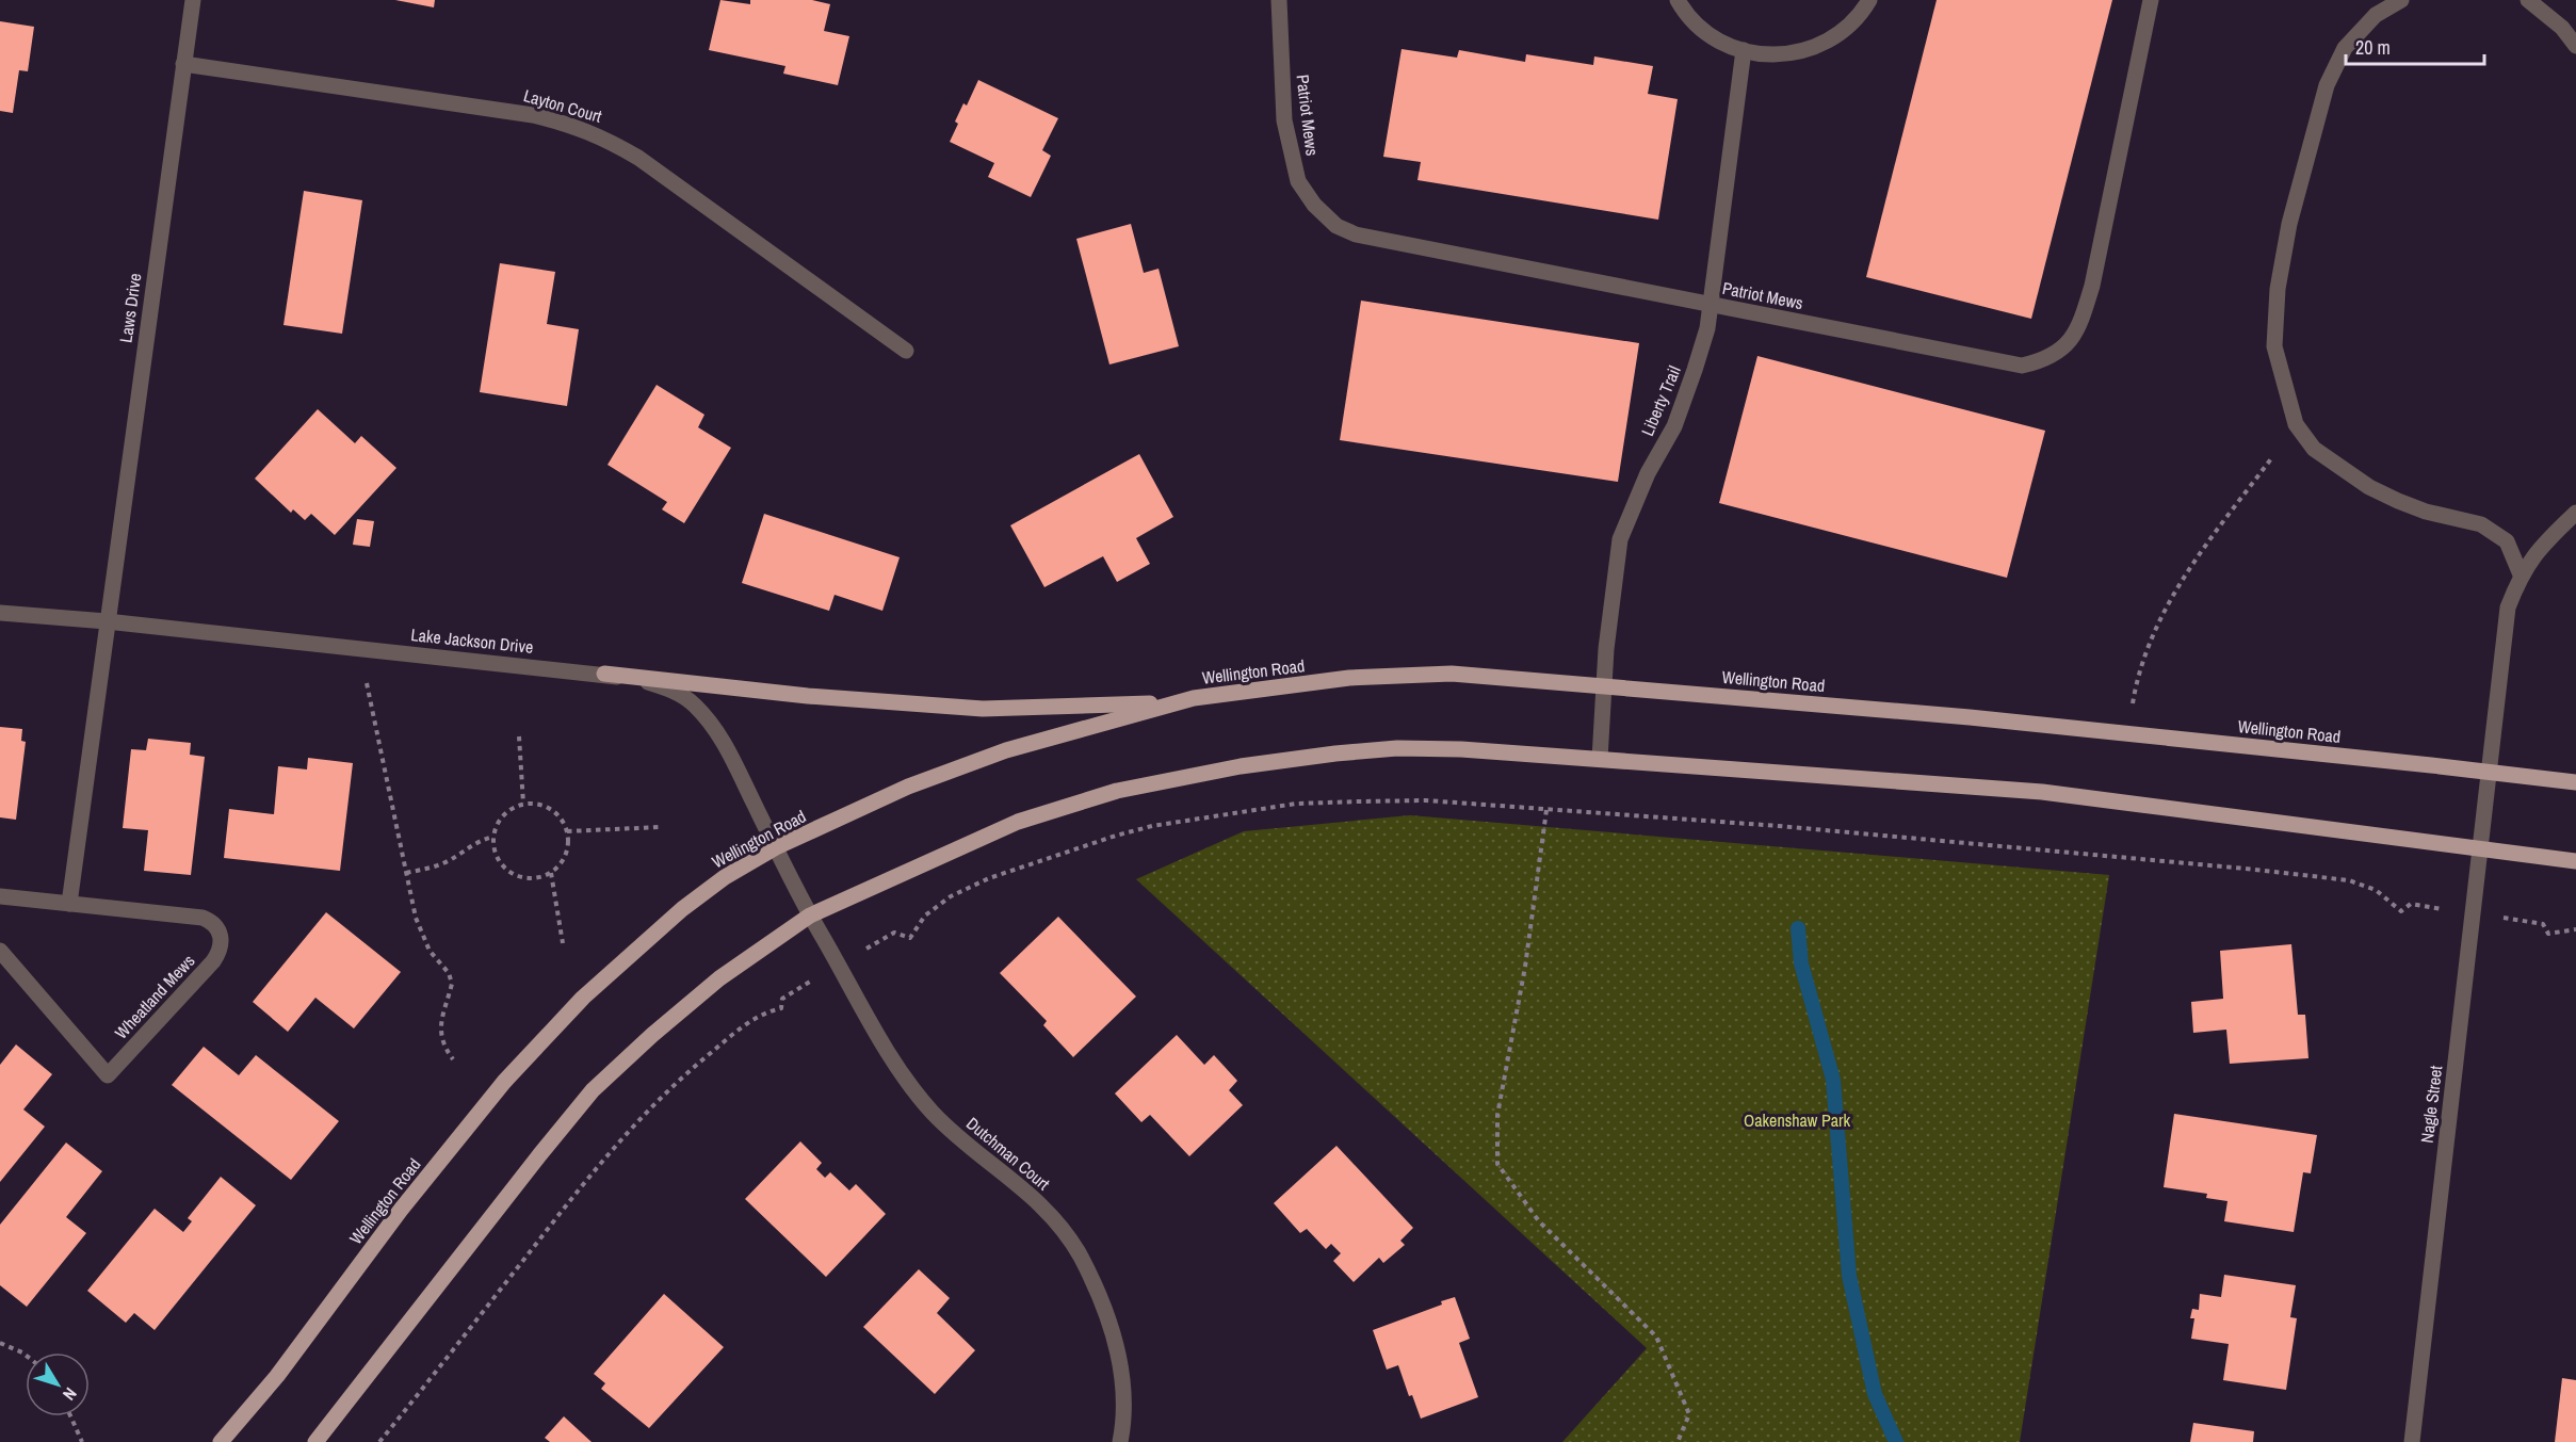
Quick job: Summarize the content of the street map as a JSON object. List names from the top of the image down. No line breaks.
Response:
{"streets":{"main road":["Wellington Road"],"street":["Layton Court","Patriot Mews","Laws Drive","Liberty Trail","Lake Jackson Drive","Wheatland Mews","Nagle Street","Dutchman Court"]},"crossings":[["Layton Court","Laws Drive"],["Patriot Mews","Liberty Trail"],["Laws Drive","Lake Jackson Drive"],["Liberty Trail","Wellington Road"],["Lake Jackson Drive","Wellington Road"],["Lake Jackson Drive","Dutchman Court"],["Wellington Road","Nagle Street"]],"parks":["Oakenshaw Park"],"scale_bar":"20 m","north":"bottom right"}
